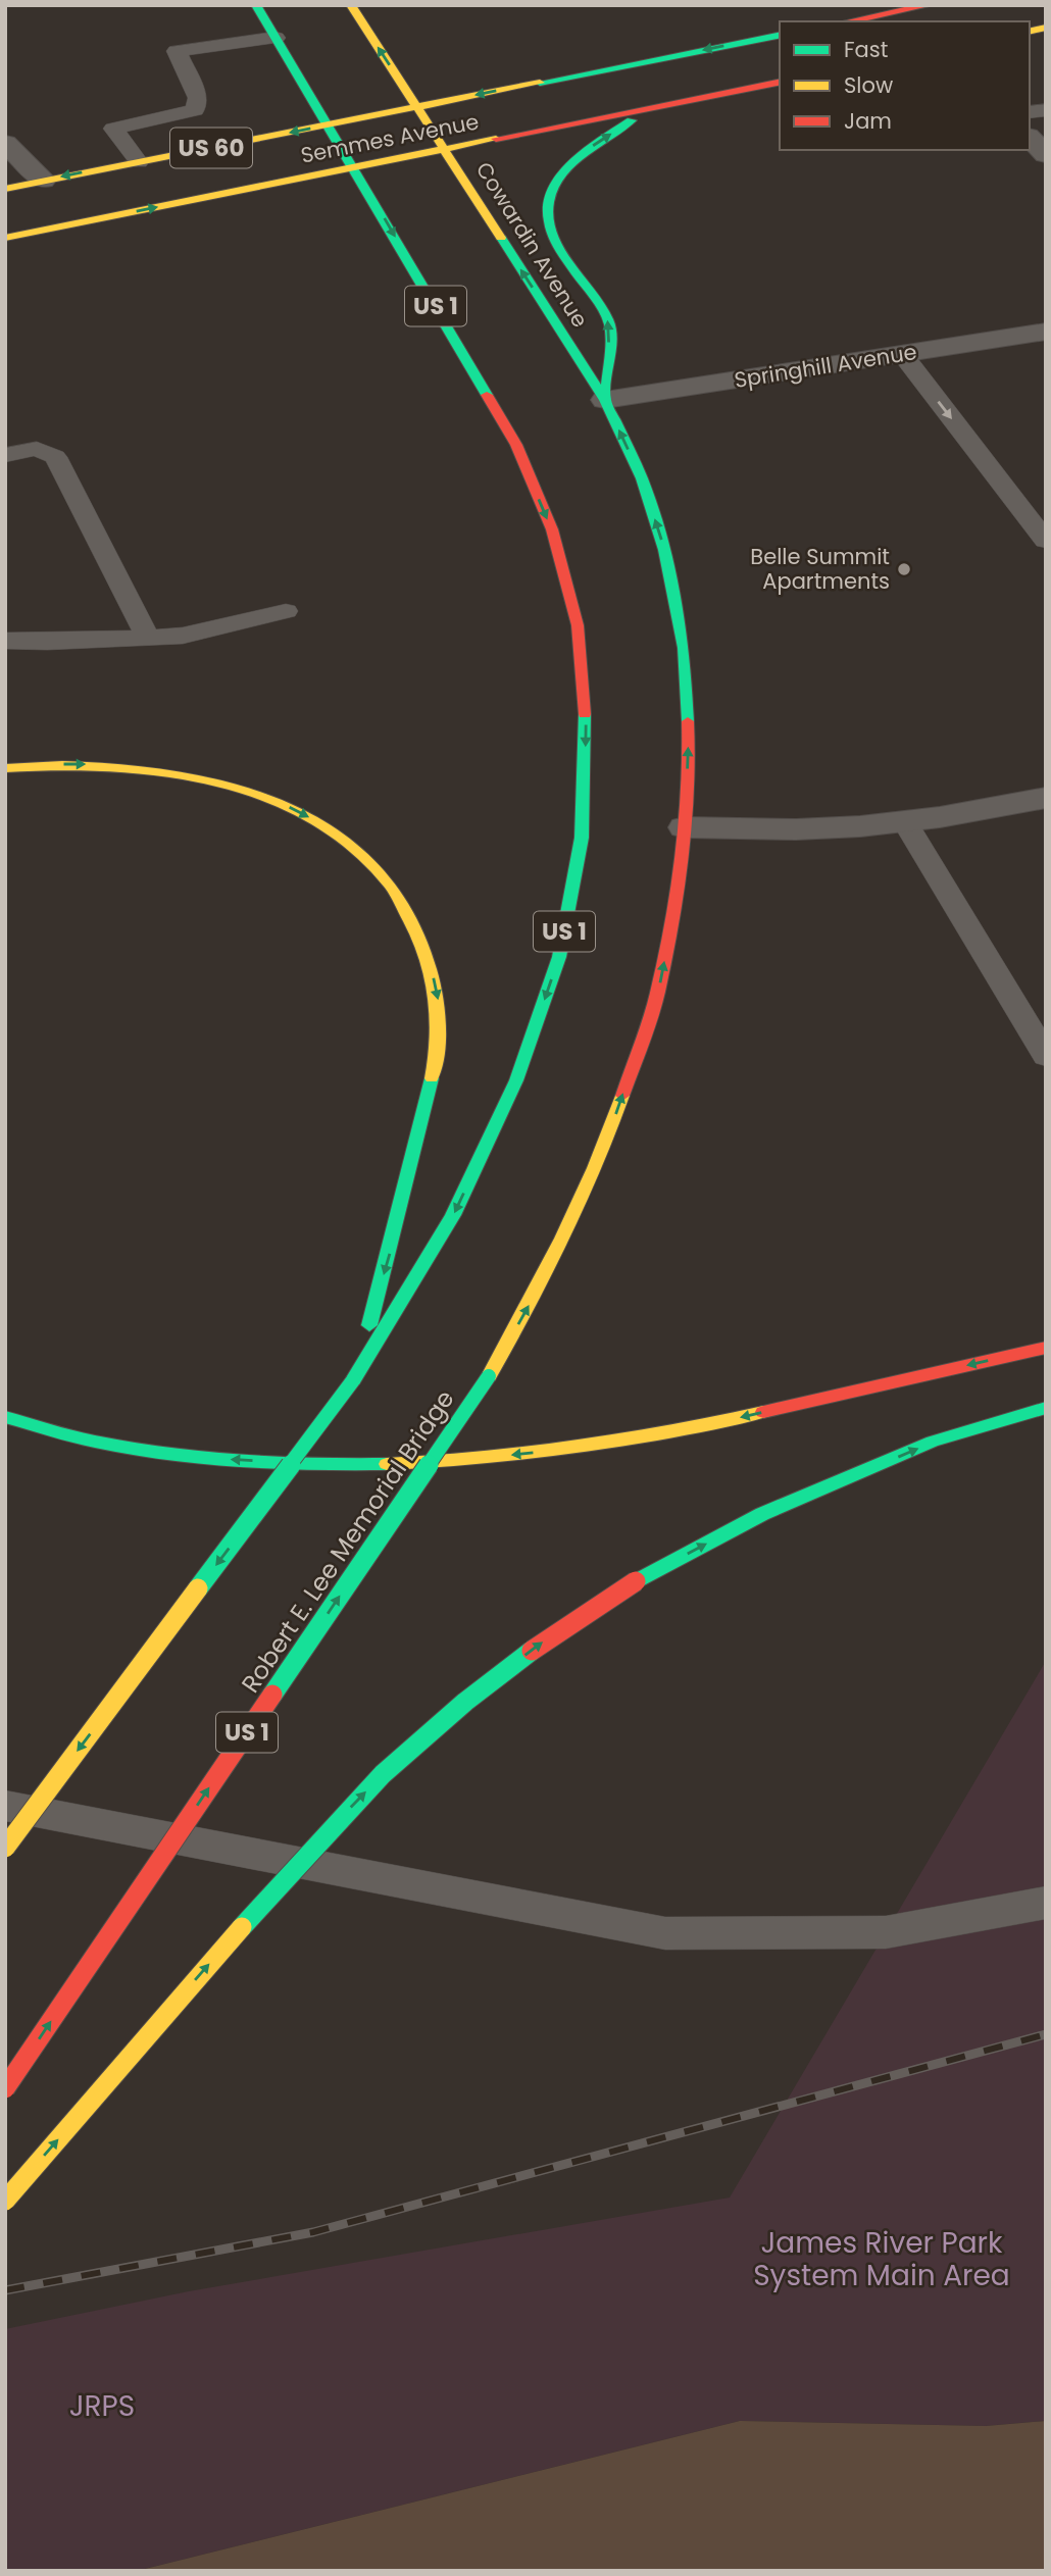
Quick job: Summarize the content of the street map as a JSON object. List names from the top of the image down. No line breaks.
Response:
{"streets":{"main road":["Semmes Avenue","US 60","Cowardin Avenue","US 1","Robert E. Lee Memorial Bridge"],"street":["Springhill Avenue"]},"crossings":[["Semmes Avenue","Cowardin Avenue"],["Semmes Avenue","US 1"],["Cowardin Avenue","Springhill Avenue"],["Cowardin Avenue","Robert E. Lee Memorial Bridge"]],"one_way":["Cowardin Avenue"],"parks":["James River Park System Main Area","JRPS"],"places":["Belle Summit Apartments"],"legend":["Fast","Slow","Jam"]}
